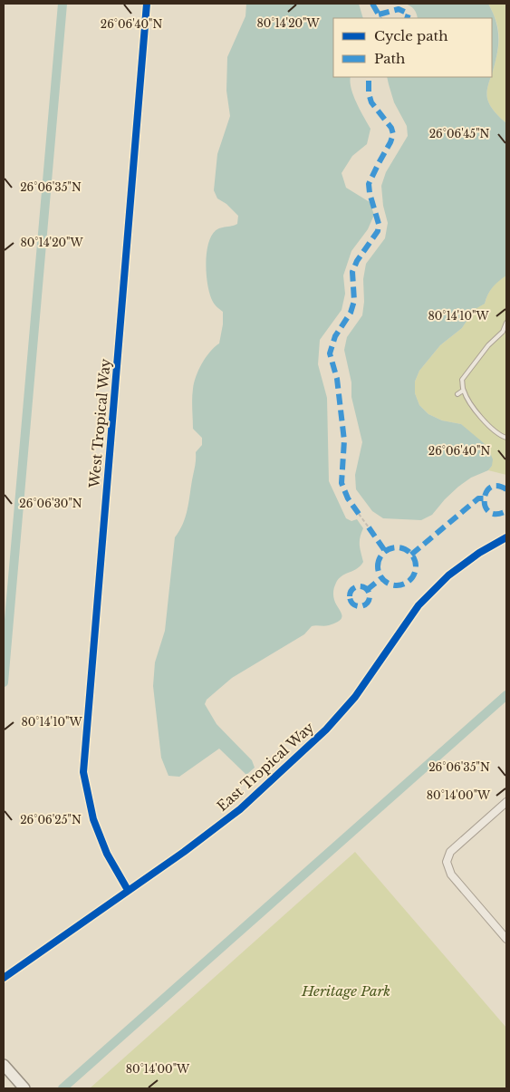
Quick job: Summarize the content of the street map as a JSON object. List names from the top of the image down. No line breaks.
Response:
{"streets":{"street":["West Tropical Way","East Tropical Way"]},"crossings":[["West Tropical Way","East Tropical Way"]],"parks":["Heritage Park"],"legend":["Cycle path","Path"],"coordinates":["80°14'20\"W","26°06'40\"N","26°06'45\"N","26°06'35\"N","80°14'10\"W","26°06'30\"N","80°14'00\"W","26°06'25\"N"]}
